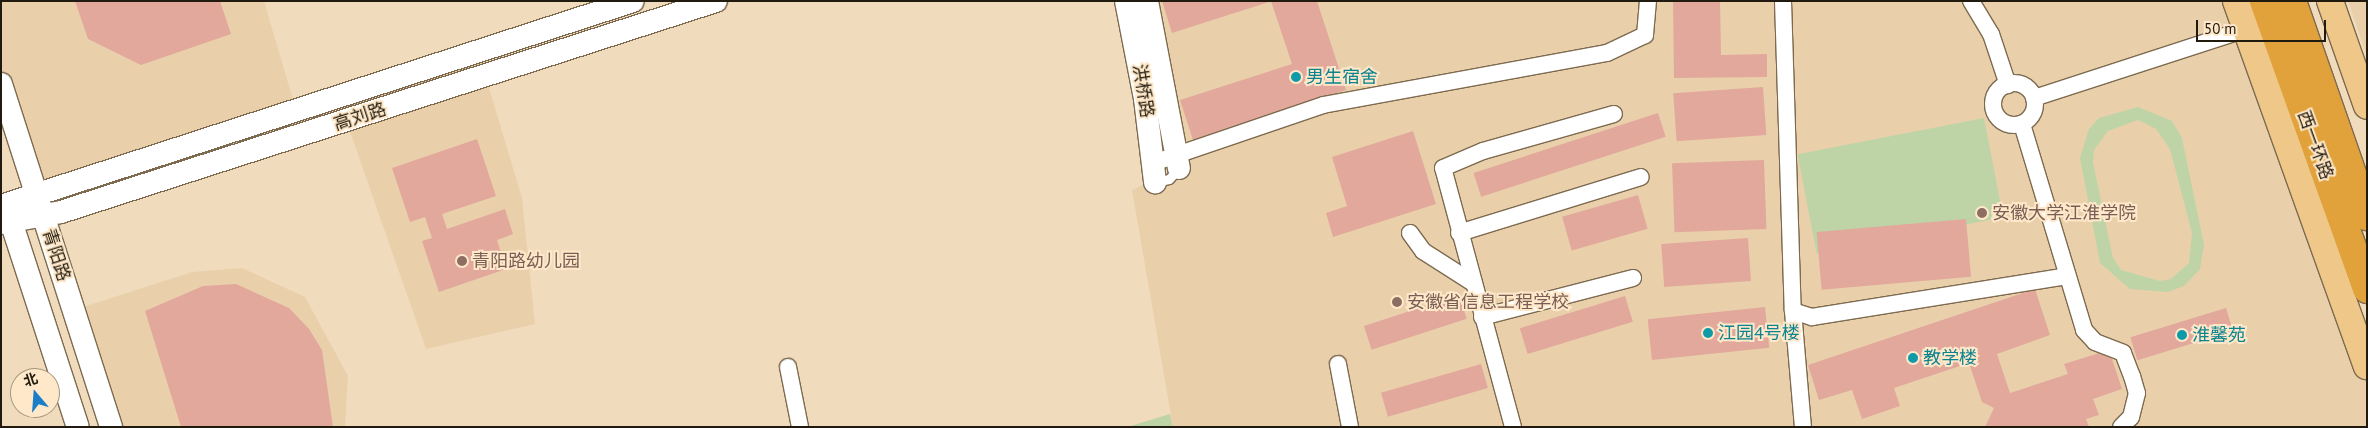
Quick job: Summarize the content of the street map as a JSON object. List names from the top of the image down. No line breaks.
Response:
{"streets":{"highway":["西一环路"],"street":["洪桥路","高刘路","青阳路"]},"crossings":[["高刘路","青阳路"]],"places":["男生宿舍","安徽大学江淮学院","青阳路幼儿园","安徽省信息工程学校","江园4号楼","淮馨苑","教学楼"],"scale_bar":"50 m","north":"top"}
